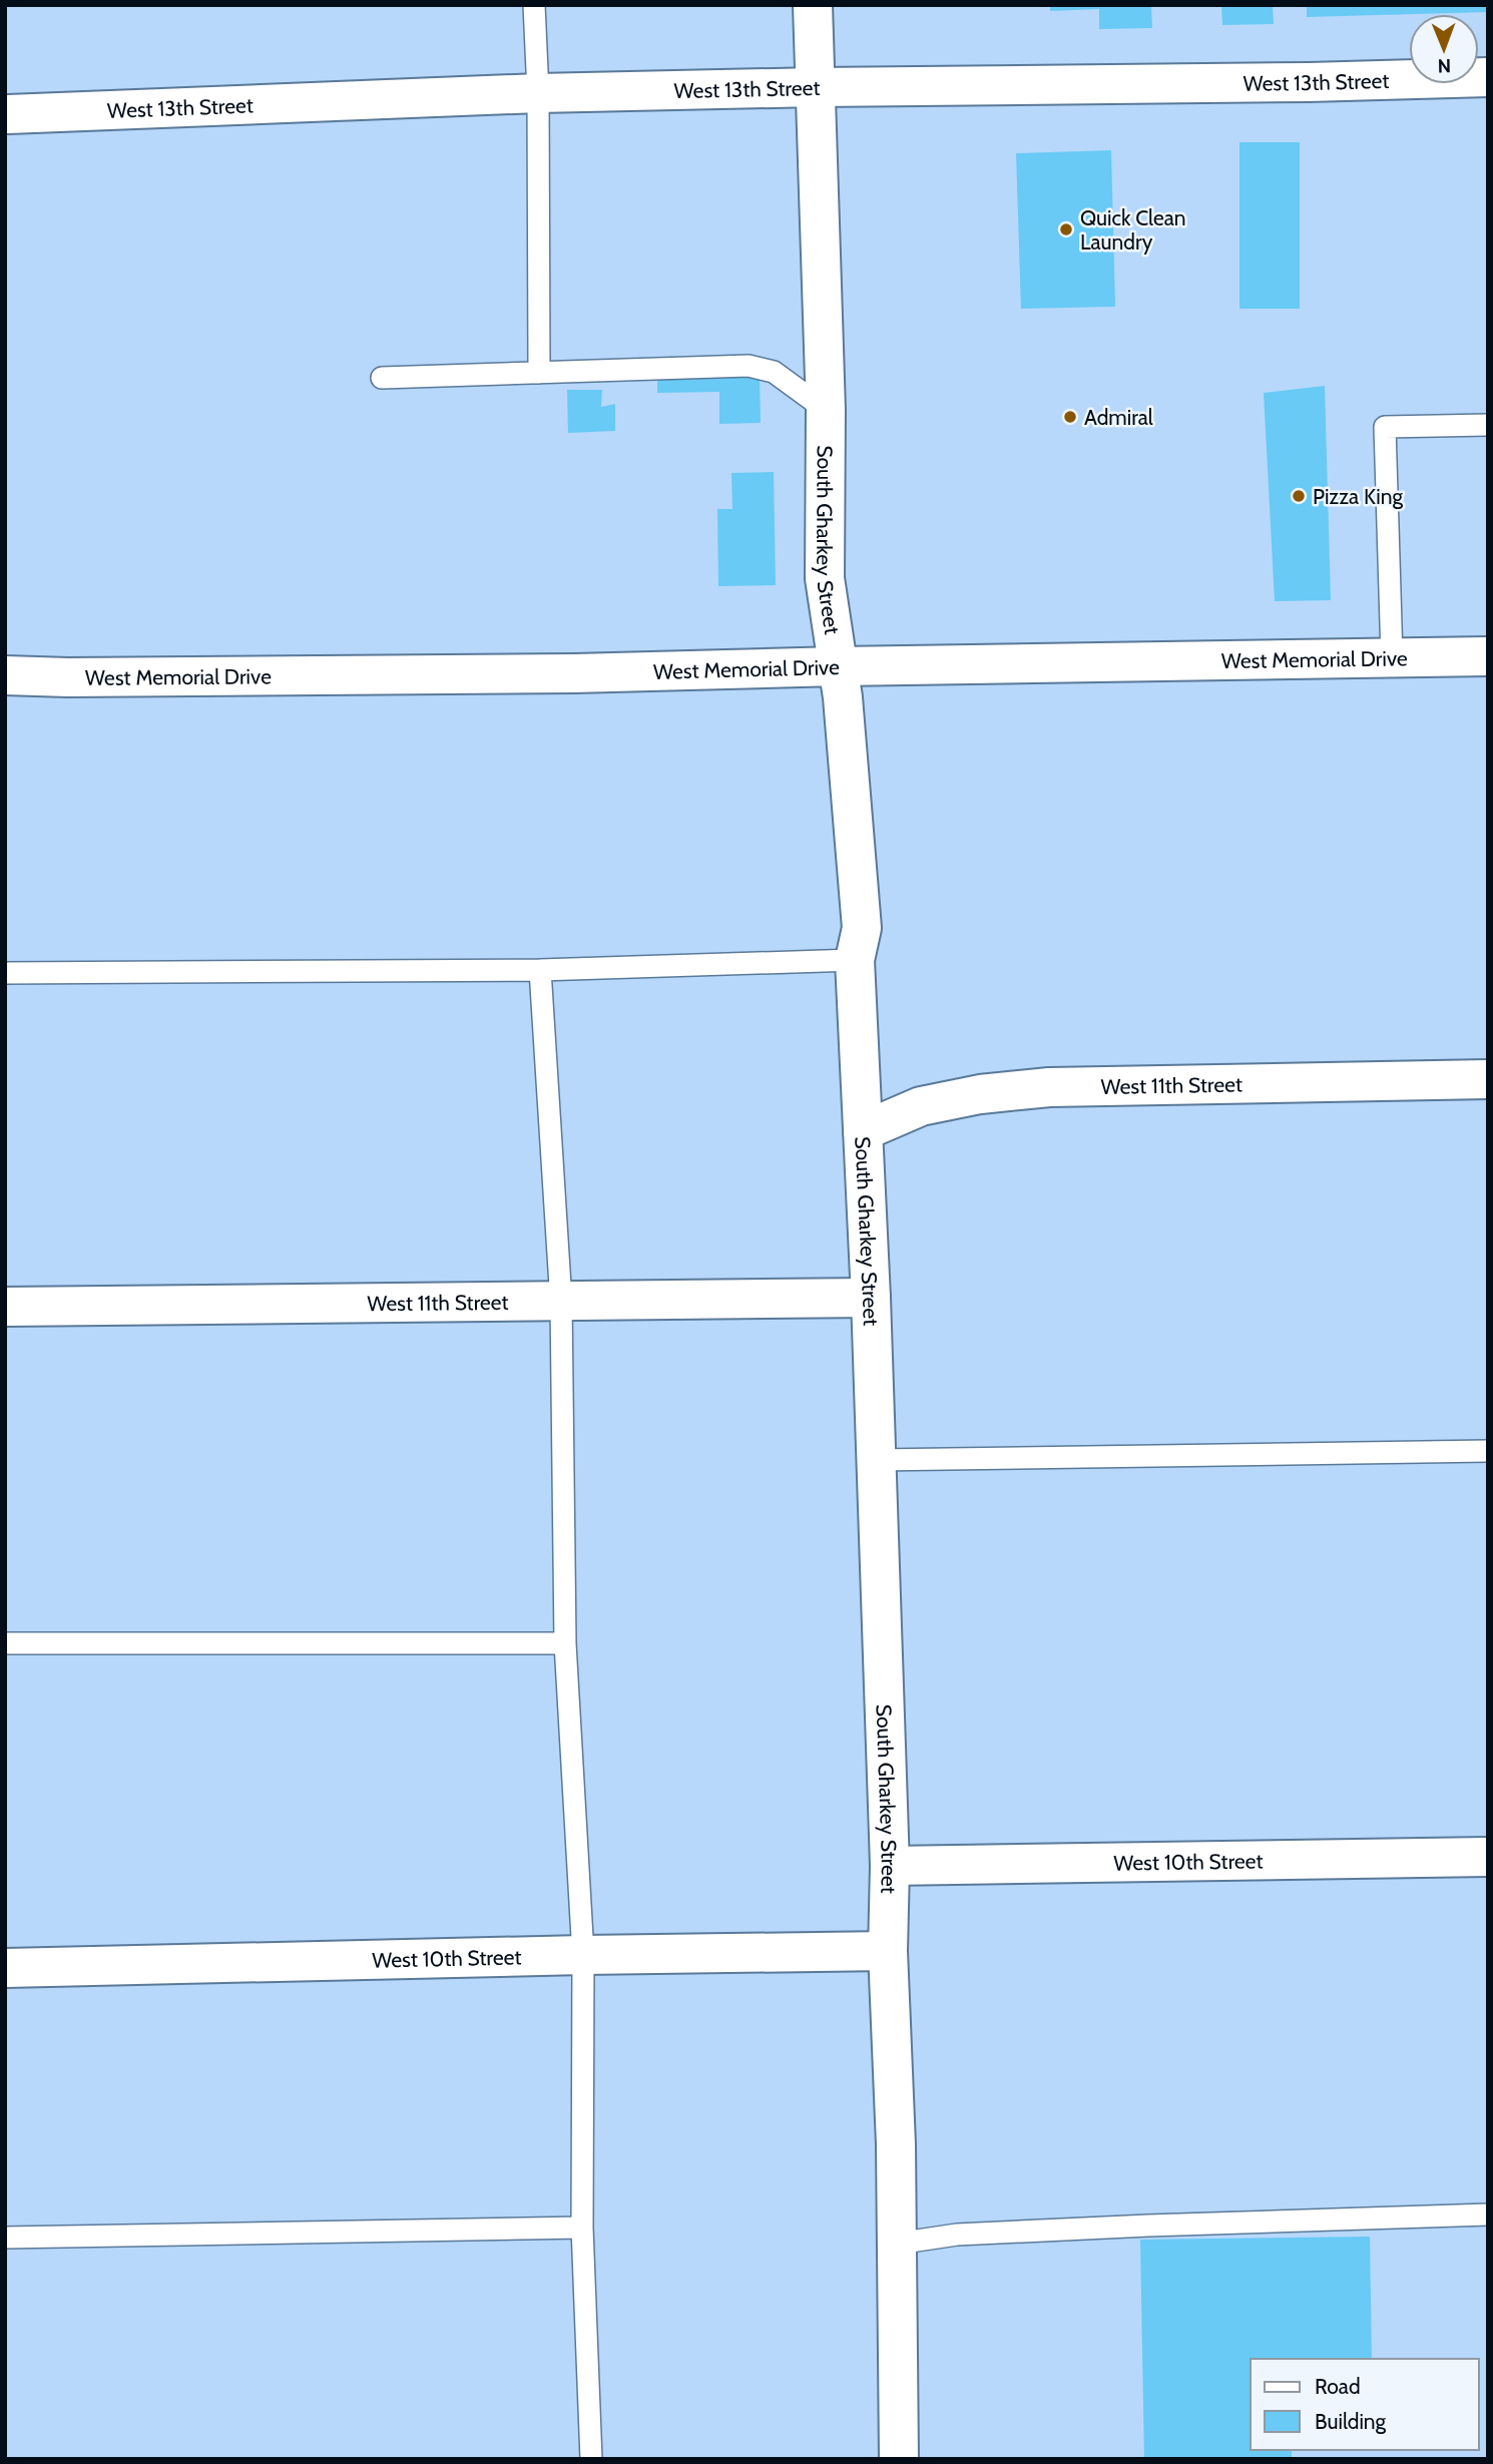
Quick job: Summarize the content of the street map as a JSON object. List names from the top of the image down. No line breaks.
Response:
{"streets":{"street":["West 13th Street","South Gharkey Street","West Memorial Drive","West 11th Street","West 10th Street"]},"crossings":[["West 13th Street","South Gharkey Street"],["South Gharkey Street","West Memorial Drive"],["South Gharkey Street","West 11th Street"],["South Gharkey Street","West 10th Street"]],"places":["Quick Clean Laundry","Admiral","Pizza King"],"legend":["Road","Building"],"north":"bottom"}
